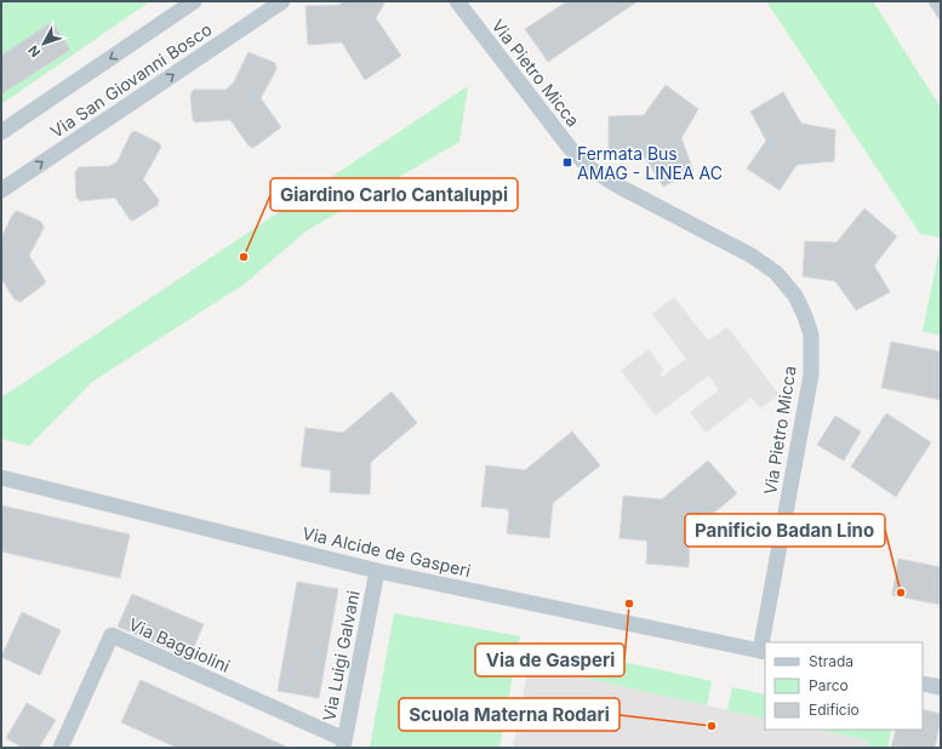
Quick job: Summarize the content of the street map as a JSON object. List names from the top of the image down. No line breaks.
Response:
{"streets":{"street":["Via Pietro Micca","Via San Giovanni Bosco","Via Alcide de Gasperi","Via Baggiolini","Via Luigi Galvani"]},"crossings":[["Via Alcide de Gasperi","Via Luigi Galvani"],["Via Baggiolini","Via Luigi Galvani"]],"places":{"transit":["Fermata Bus AMAG - LINEA AC"],"other":["Giardino Carlo Cantaluppi","Panificio Badan Lino","Via de Gasperi","Scuola Materna Rodari"]},"legend":["Strada","Parco","Edificio"],"north":"bottom left"}
